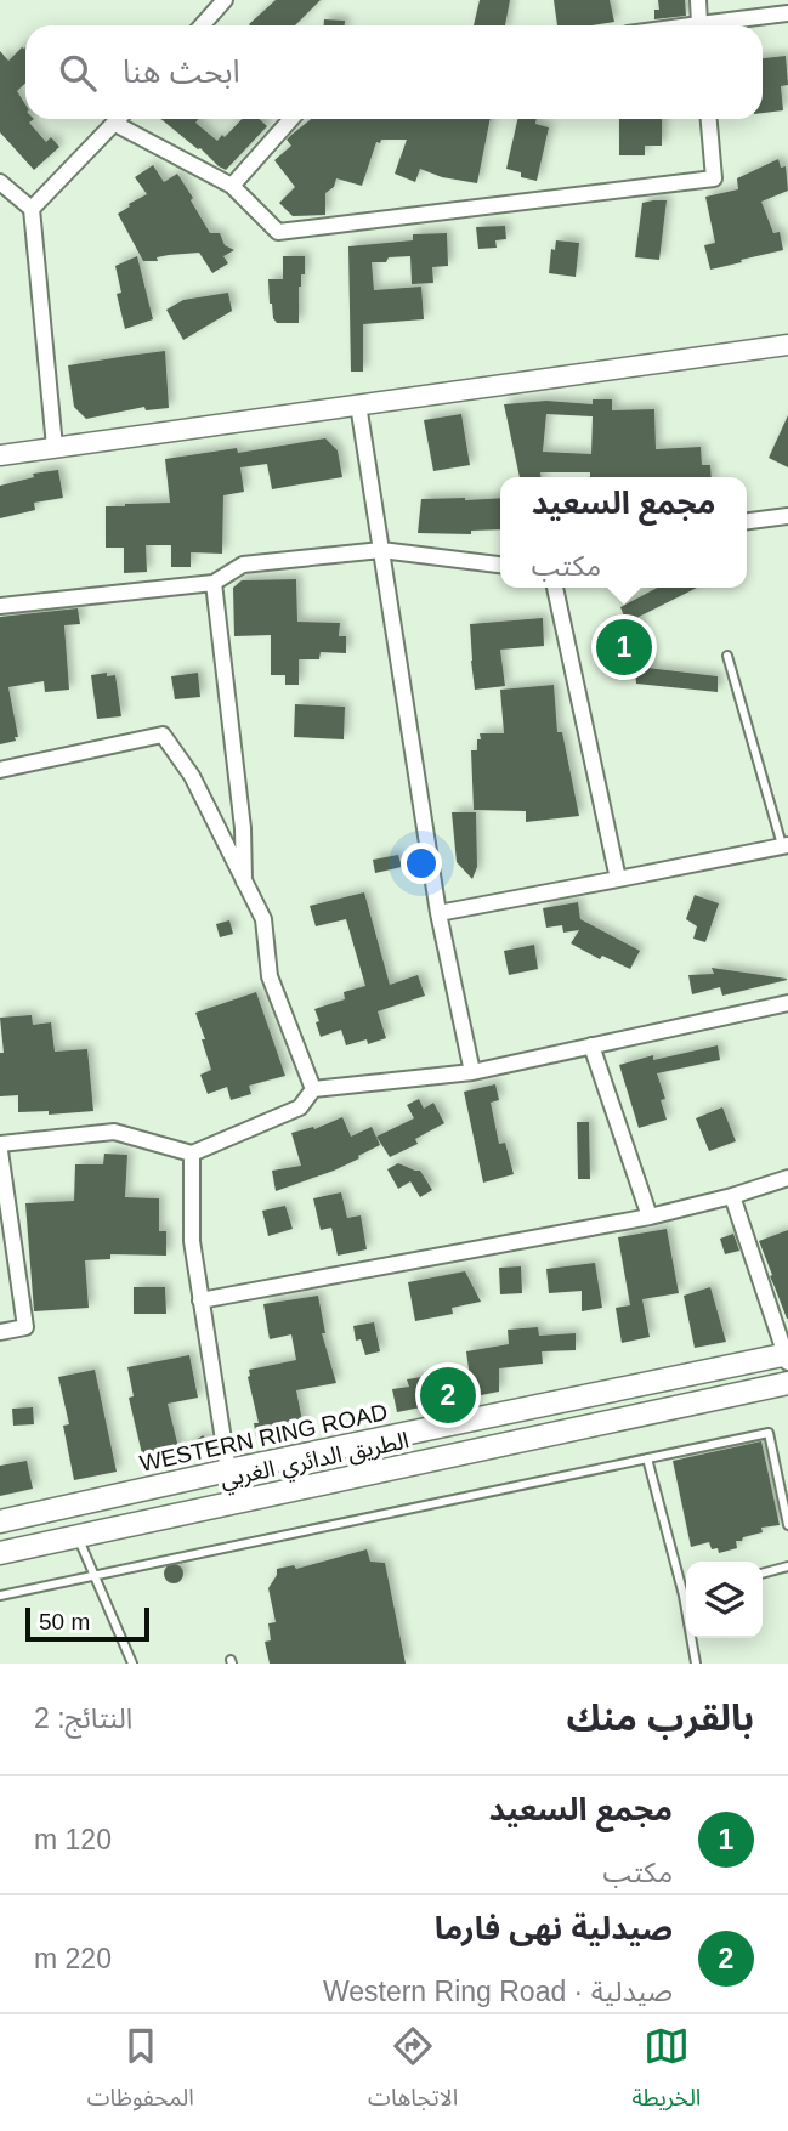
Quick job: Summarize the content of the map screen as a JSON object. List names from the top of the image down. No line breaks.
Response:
{"streets":{"main road":["WESTERN RING ROAD","الطريق الدائري الغربي"]},"scale_bar":"50 m","page":{"search":"ابحث هنا","popup":["مجمع السعيد","مكتب"],"pins":["1","2"],"scale":"50 m","heading":["بالقرب منك","النتائج: 2"],"list":[{"mark":"1","name":"مجمع السعيد","note":"مكتب","value":"120 m"},{"mark":"2","name":"صيدلية نهى فارما","note":"صيدلية · Western Ring Road","value":"220 m"}],"nav":["الخريطة","الاتجاهات","المحفوظات"]}}
